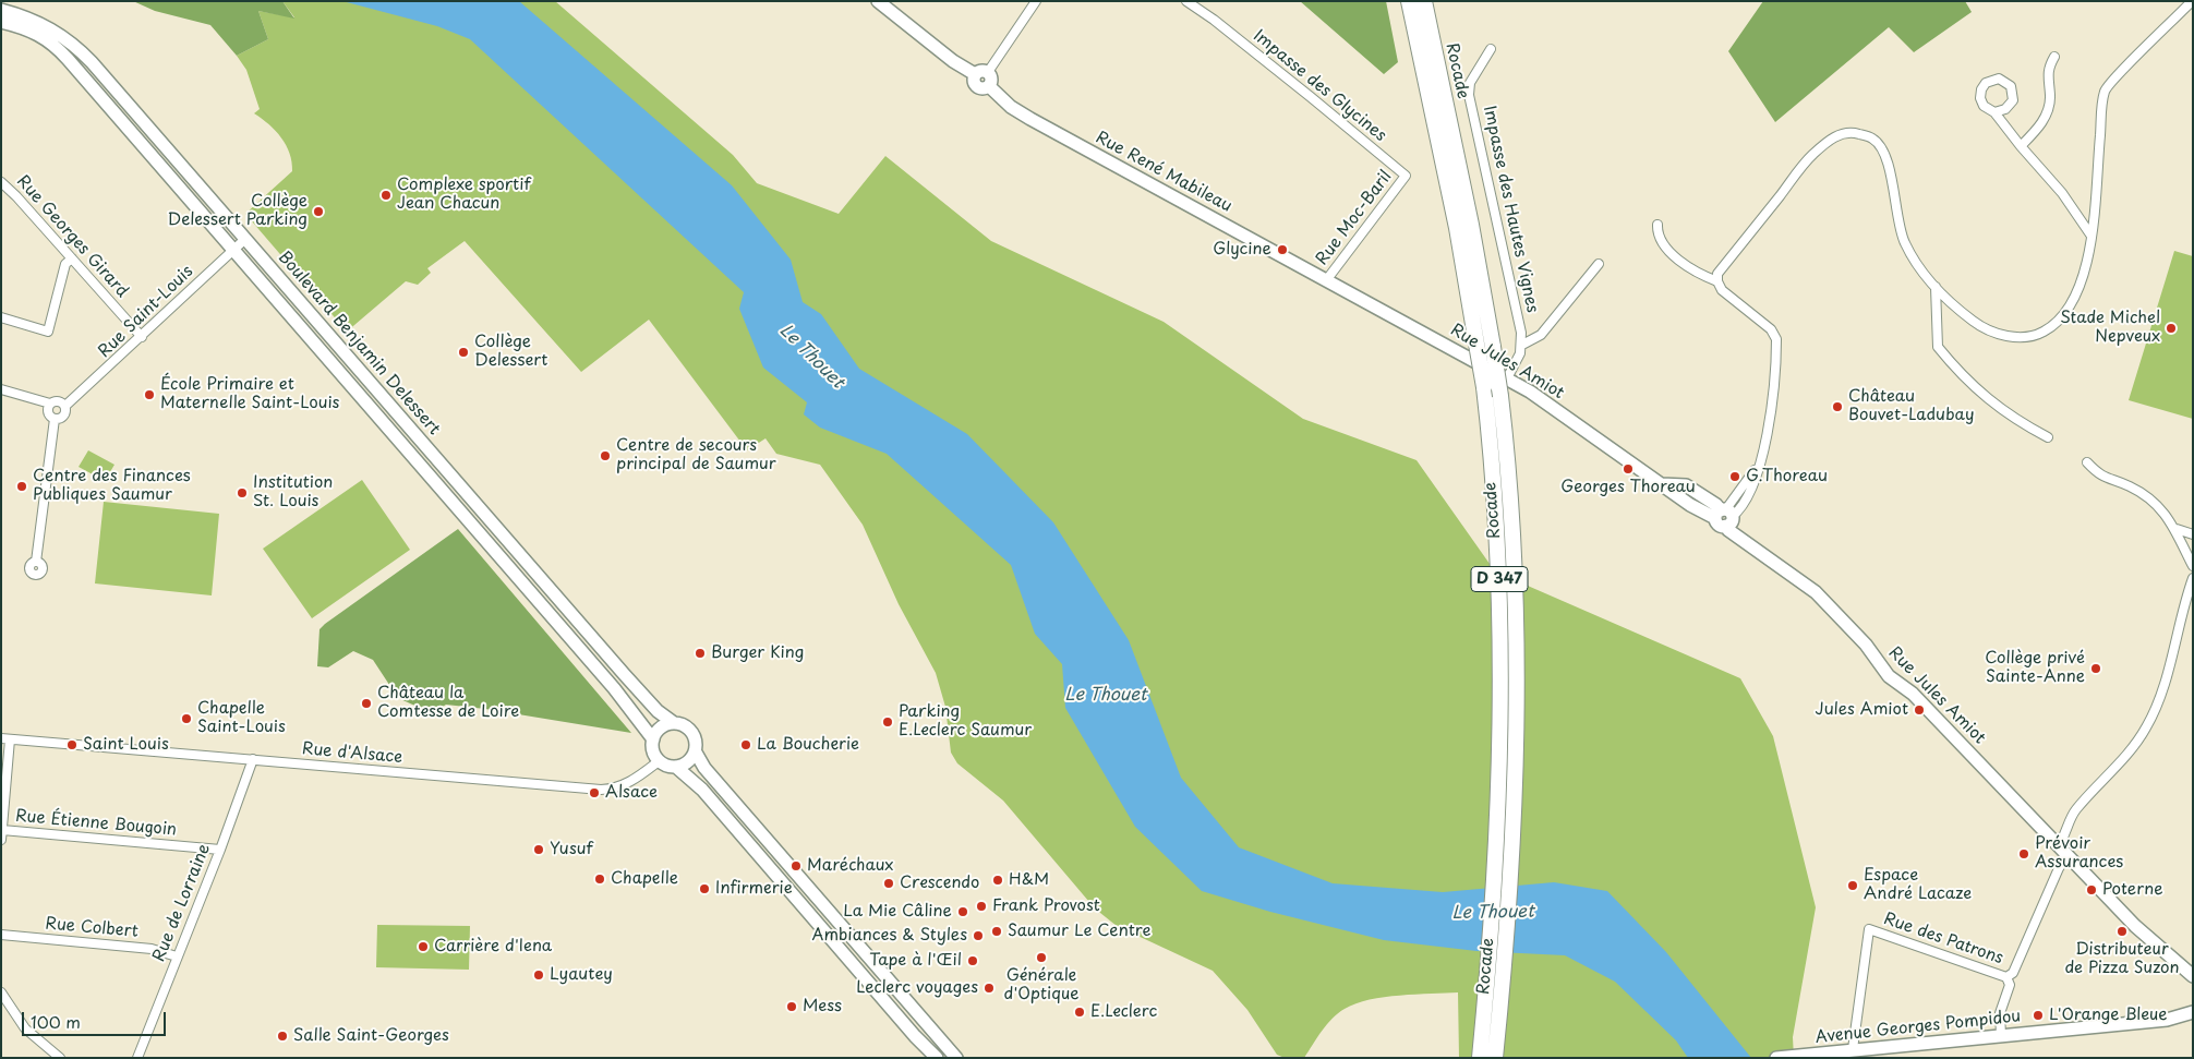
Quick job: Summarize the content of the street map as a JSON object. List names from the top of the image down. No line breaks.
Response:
{"streets":{"highway":["Rocade","D 347"],"main road":["Rue René Mabileau","Boulevard Benjamin Delessert","Rue Jules Amiot","Avenue Georges Pompidou"],"street":["Impasse des Glycines","Impasse des Hautes Vignes","Rue Moc-Baril","Rue Georges Girard","Rue Saint-Louis","Rue d'Alsace","Rue Étienne Bougoin","Rue de Lorraine","Rue Colbert","Rue des Patrons"]},"crossings":[["Rocade","D 347"],["Impasse des Glycines","Rue Moc-Baril"],["Rue René Mabileau","Rue Moc-Baril"],["Rue René Mabileau","Rue Jules Amiot"],["Rue Moc-Baril","Rue Jules Amiot"],["Rue Georges Girard","Rue Saint-Louis"],["Rue Saint-Louis","Boulevard Benjamin Delessert"],["Boulevard Benjamin Delessert","Rue d'Alsace"],["Rue d'Alsace","Rue de Lorraine"],["Rue Étienne Bougoin","Rue de Lorraine"],["Rue de Lorraine","Rue Colbert"],["Rue des Patrons","Avenue Georges Pompidou"]],"water":["Le Thouet"],"places":["Complexe sportif Jean Chacun","Collège Delessert Parking","Glycine","Stade Michel Nepveux","Collège Delessert","École Primaire et Maternelle Saint-Louis","Château Bouvet-Ladubay","Centre de secours principal de Saumur","Georges Thoreau","G.Thoreau","Centre des Finances Publiques Saumur","Institution St. Louis","Burger King","Collège privé Sainte-Anne","Château la Comtesse de Loire","Jules Amiot","Chapelle Saint-Louis","Parking E.Leclerc Saumur","Saint Louis","La Boucherie","Alsace","Yusuf","Prévoir Assurances","Maréchaux","Chapelle","H&M","Crescendo","Espace André Lacaze","Infirmerie","Poterne","Frank Provost","La Mie Câline","Saumur Le Centre","Distributeur de Pizza Suzon","Ambiances & Styles","Carrière d'Iena","Générale d'Optique","Tape à l'Œil","Lyautey","Leclerc voyages","Mess","E.Leclerc","L'Orange Bleue","Salle Saint-Georges"],"scale_bar":"100 m"}
